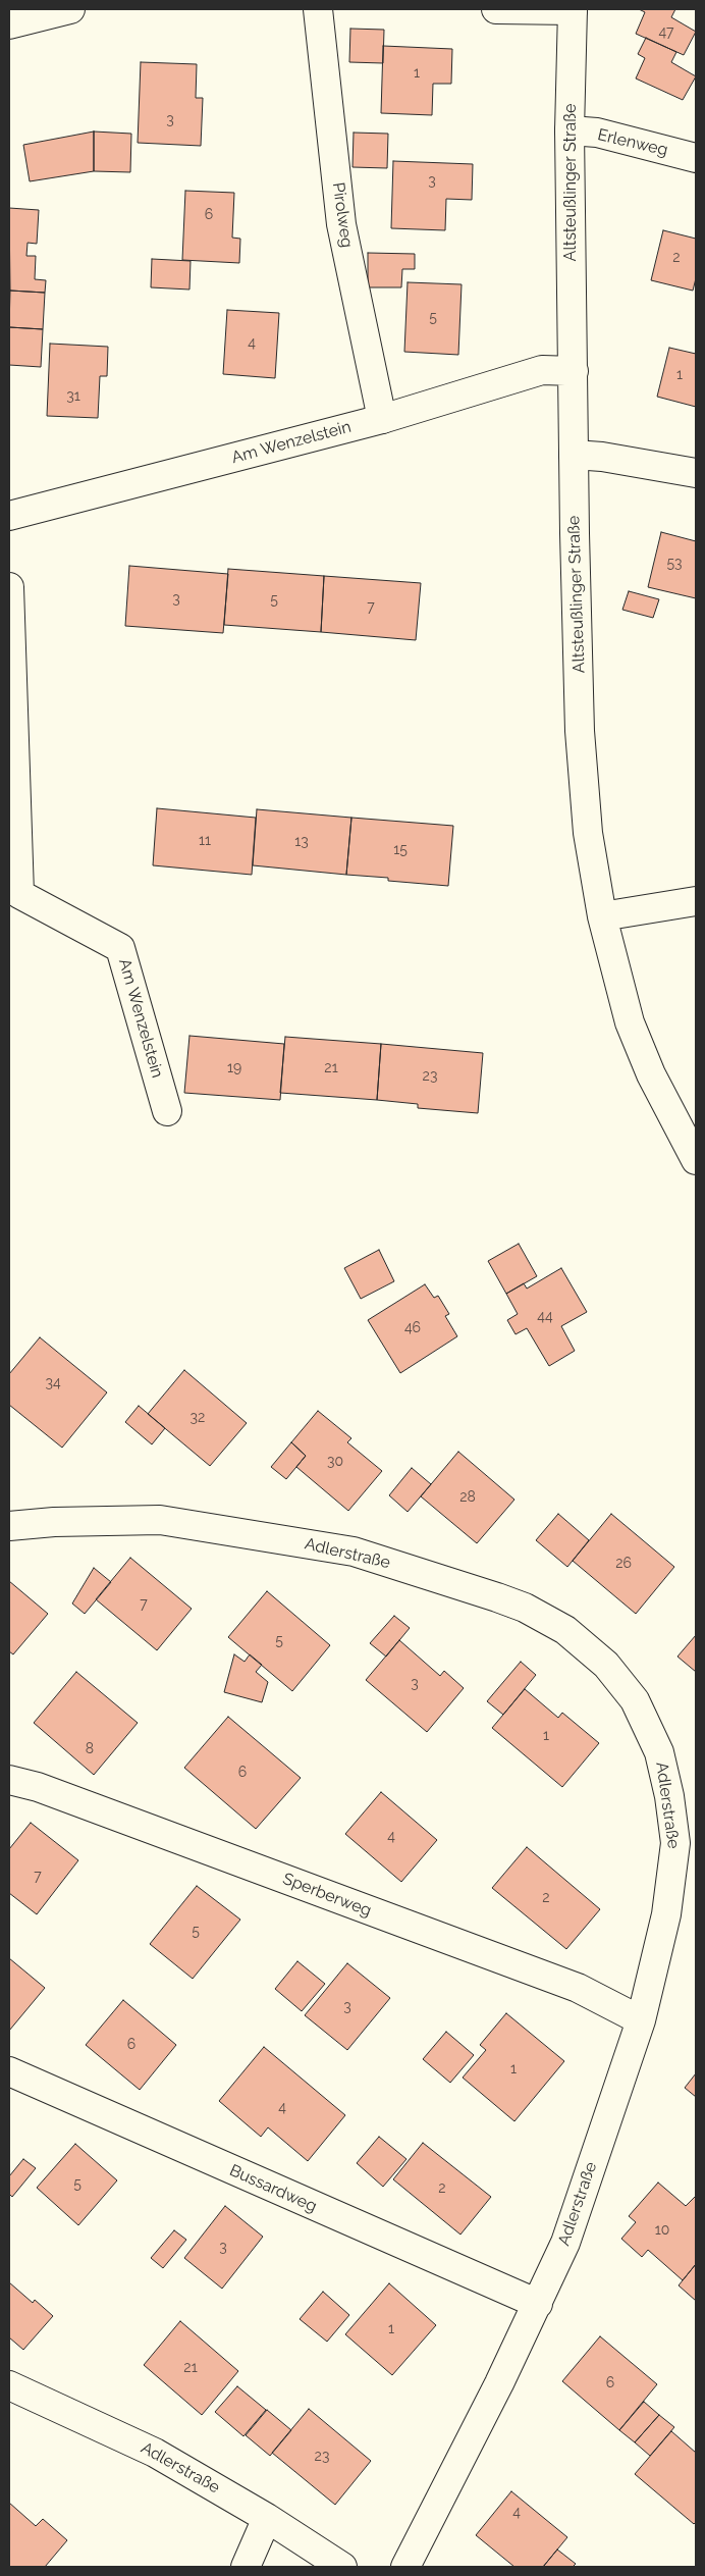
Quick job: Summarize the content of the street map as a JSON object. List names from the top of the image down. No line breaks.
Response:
{"streets":{"street":["Erlenweg","Altsteußlinger Straße","Pirolweg","Am Wenzelstein","Adlerstraße","Sperberweg","Bussardweg"]},"crossings":[["Erlenweg","Altsteußlinger Straße"],["Altsteußlinger Straße","Am Wenzelstein"],["Pirolweg","Am Wenzelstein"],["Adlerstraße","Sperberweg"],["Adlerstraße","Bussardweg"]],"house_numbers":["47","1","3","3","6","2","5","4","1","31","53","3","5","7","11","13","15","19","21","23","44","46","34","32","30","28","26","7","5","3","1","8","6","4","7","2","5","3","6","1","4","5","2","10","3","1","21","6","23","4"]}
